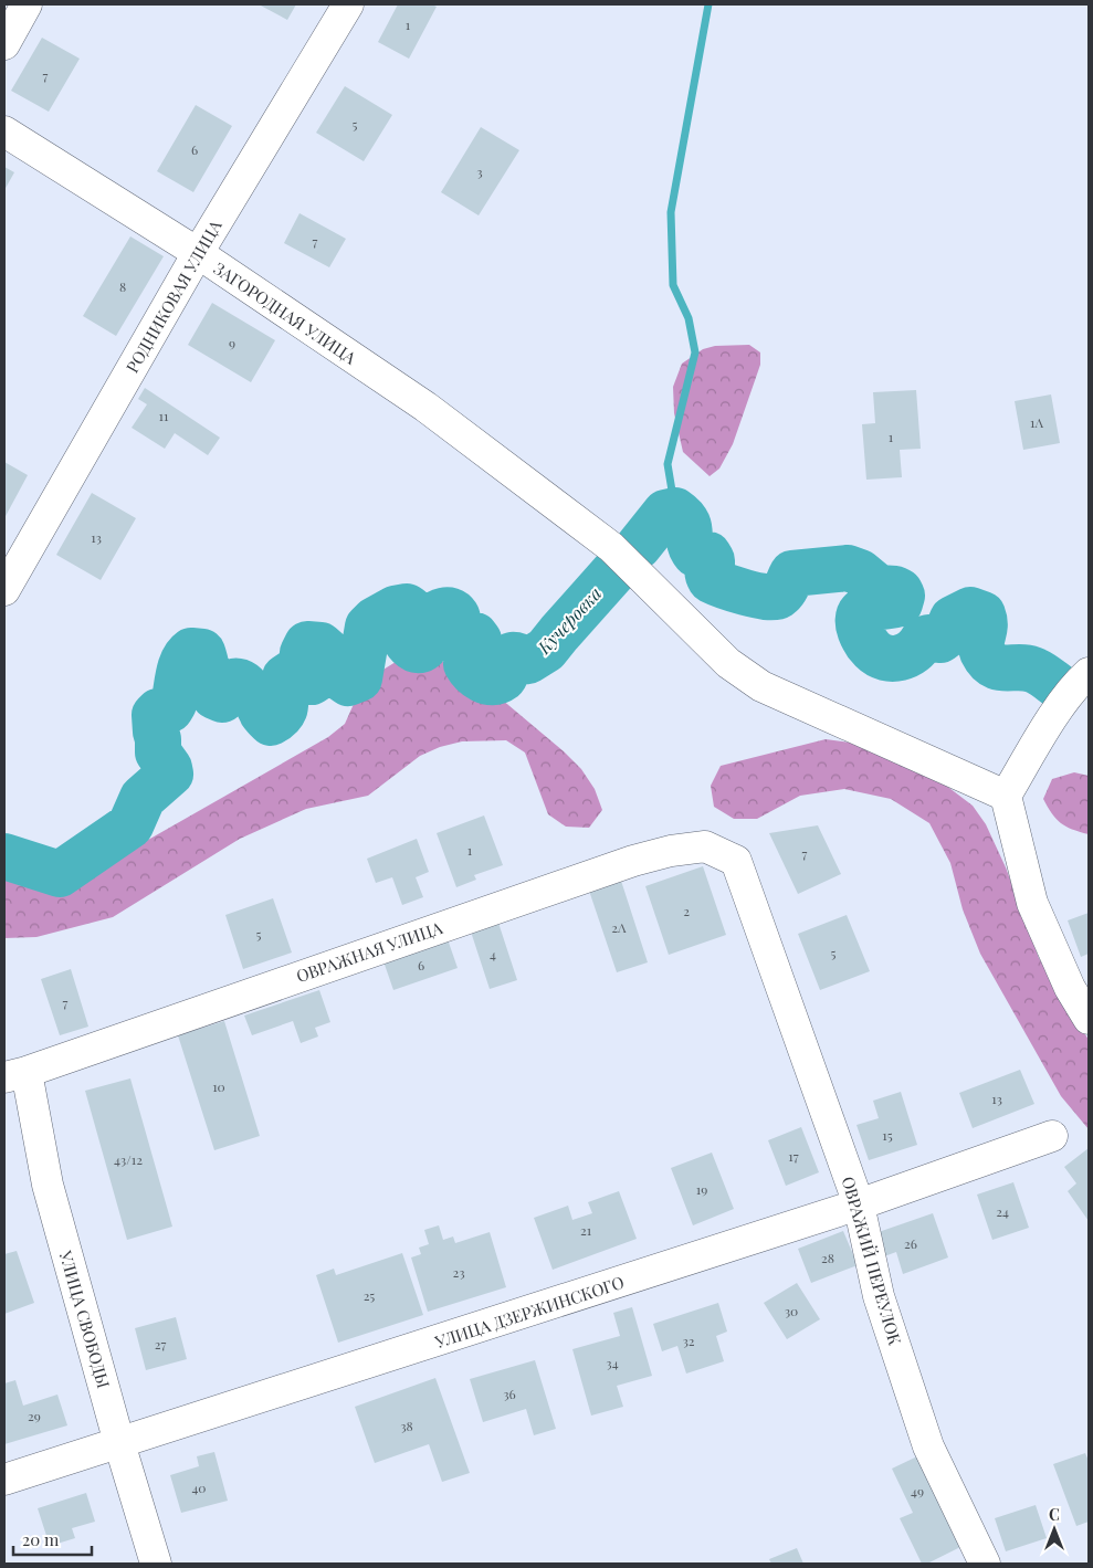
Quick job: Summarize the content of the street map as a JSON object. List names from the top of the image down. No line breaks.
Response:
{"streets":{"street":["РОДНИКОВАЯ УЛИЦА","ЗАГОРОДНАЯ УЛИЦА","ОВРАЖНАЯ УЛИЦА","ОВРАЖИЙ ПЕРЕУЛОК","УЛИЦА ДЗЕРЖИНСКОГО","УЛИЦА СВОБОДЫ"]},"crossings":[["РОДНИКОВАЯ УЛИЦА","ЗАГОРОДНАЯ УЛИЦА"],["ОВРАЖНАЯ УЛИЦА","ОВРАЖИЙ ПЕРЕУЛОК"],["ОВРАЖНАЯ УЛИЦА","УЛИЦА СВОБОДЫ"],["ОВРАЖИЙ ПЕРЕУЛОК","УЛИЦА ДЗЕРЖИНСКОГО"],["УЛИЦА ДЗЕРЖИНСКОГО","УЛИЦА СВОБОДЫ"]],"water":["Кучеровка"],"house_numbers":["1","7","5","6","3","7","8","9","11","1А","1","13","1","7","2","2А","5","5","4","6","7","10","13","15","17","43/12","19","24","21","26","28","23","25","30","32","27","34","36","29","38","40","49"],"scale_bar":"20 m","north":"top"}
